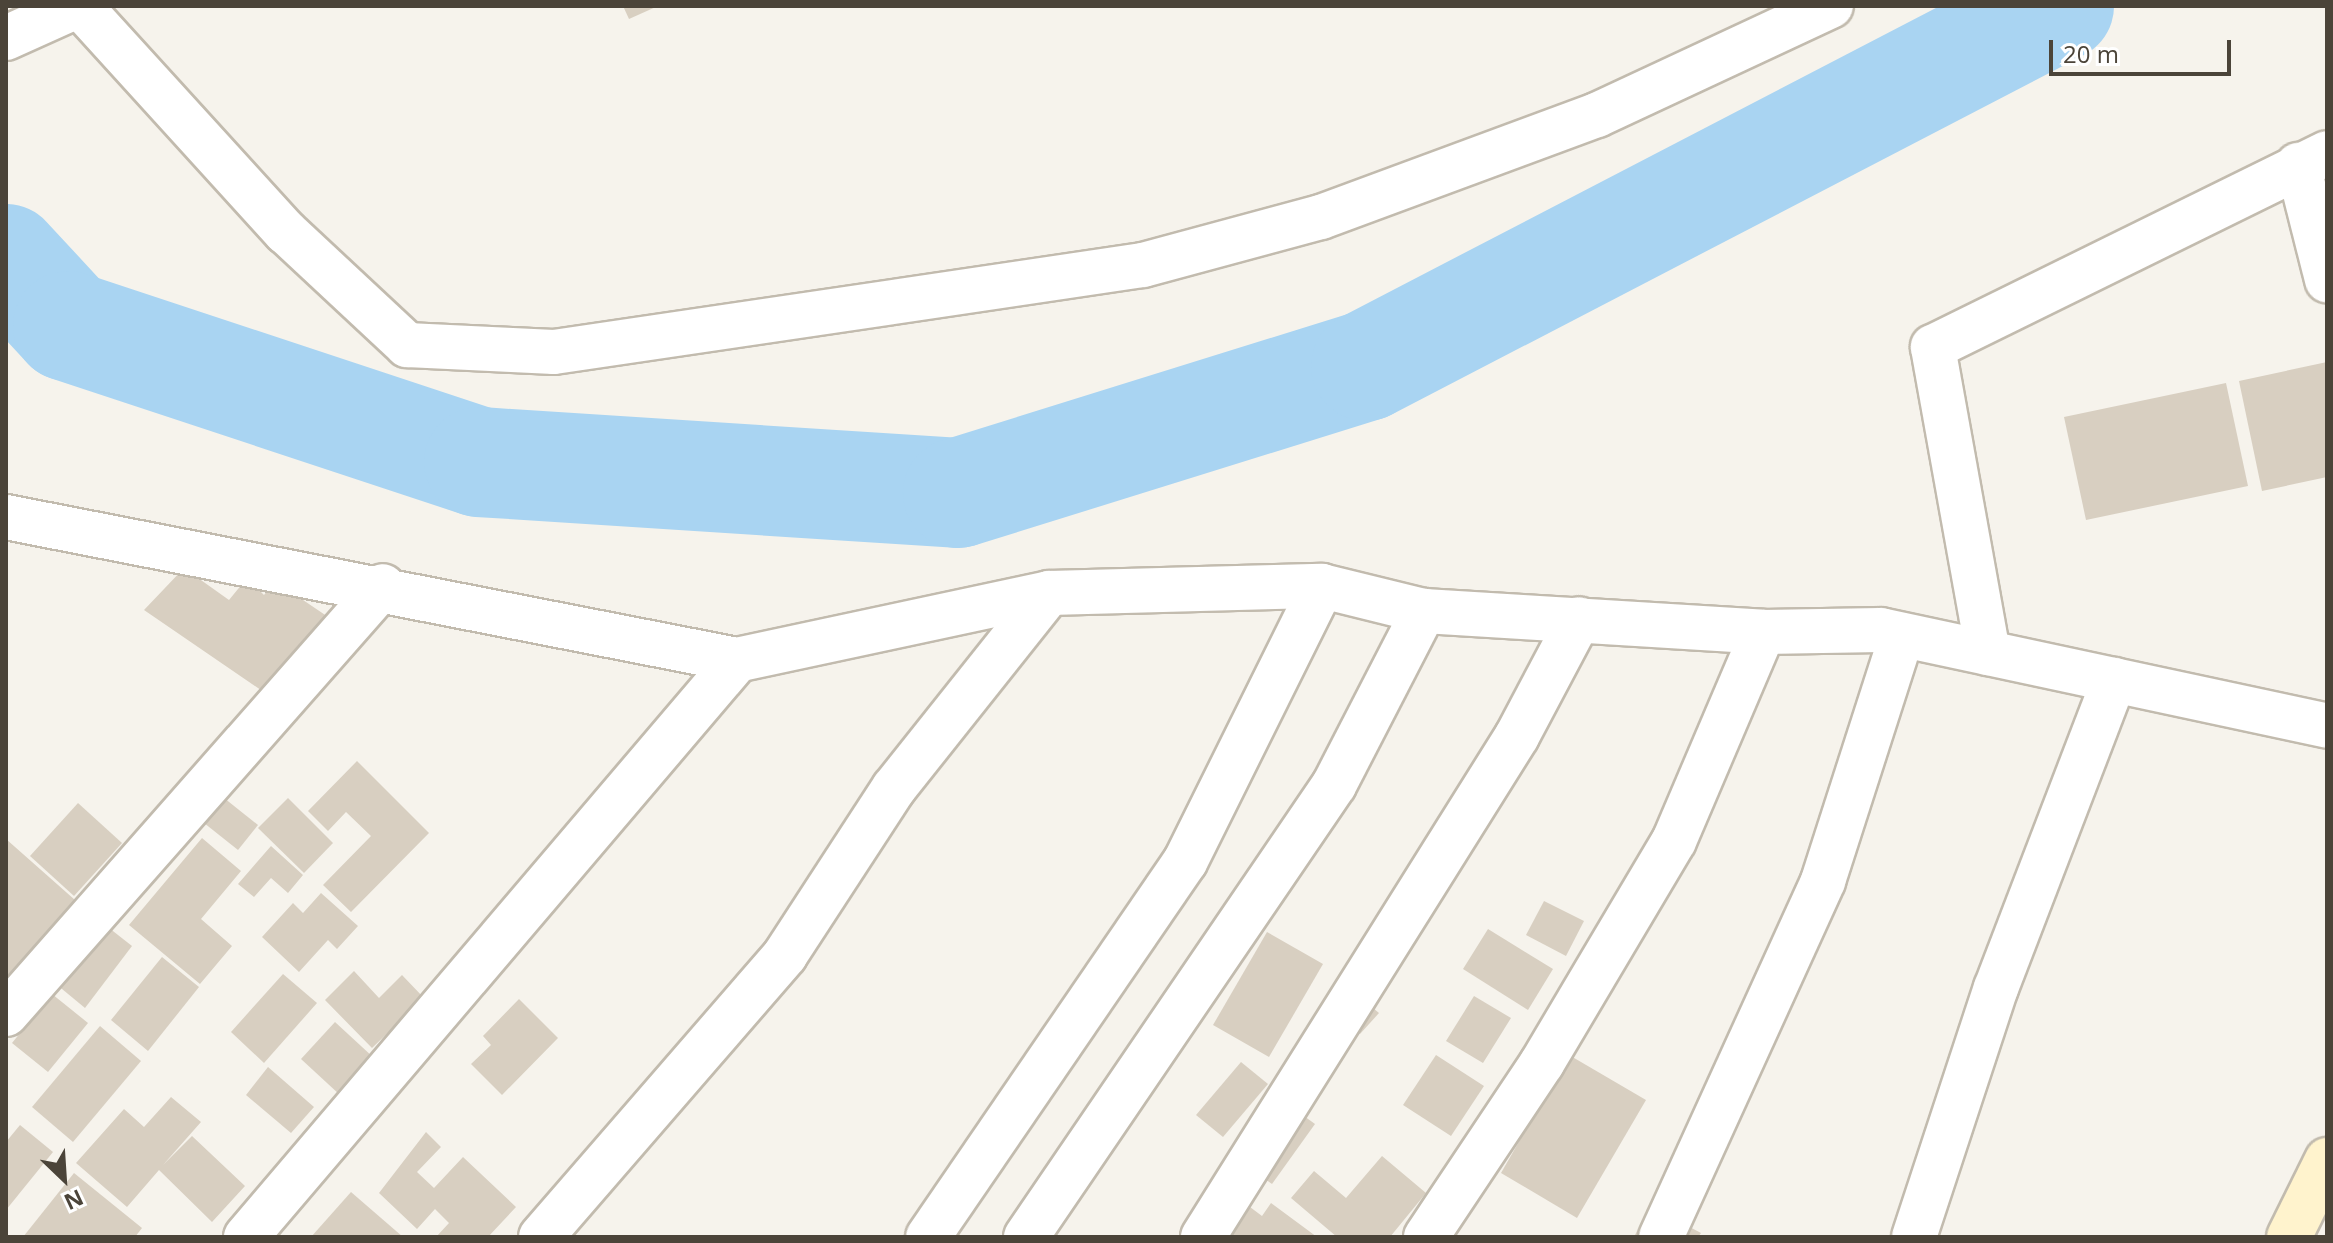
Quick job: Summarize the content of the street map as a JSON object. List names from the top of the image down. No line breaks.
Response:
{"scale_bar":"20 m","north":"bottom right"}
